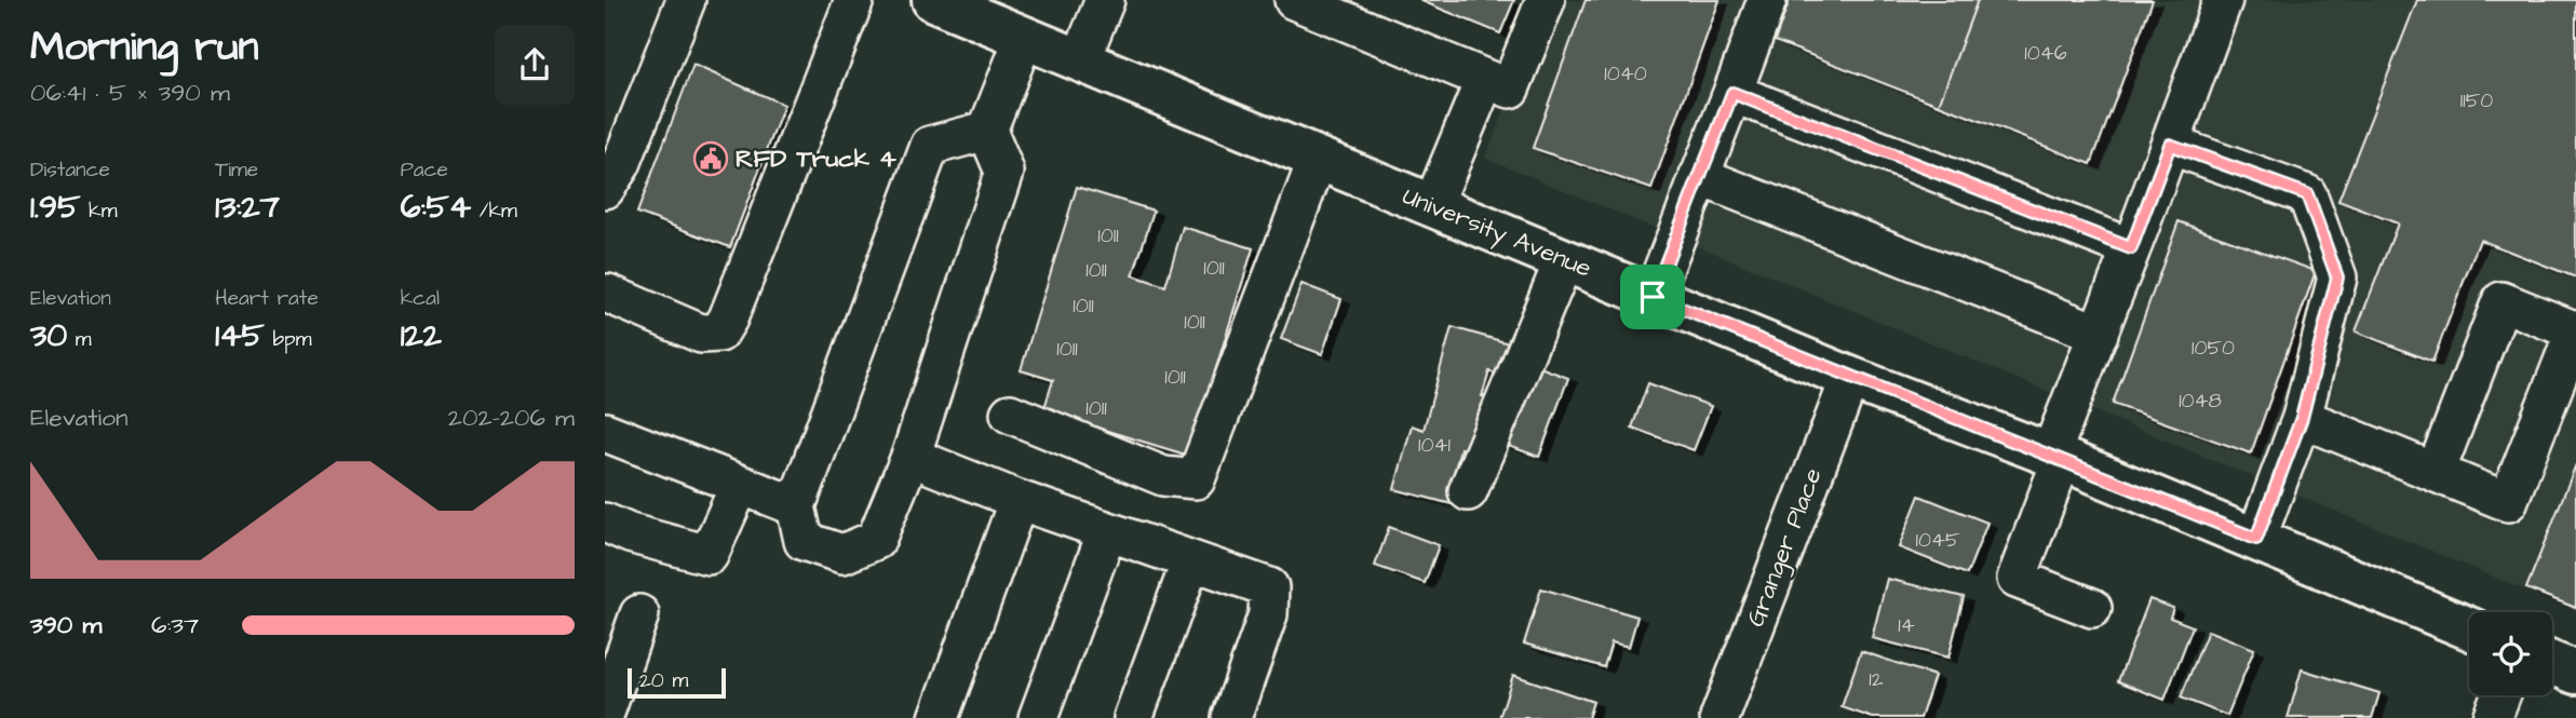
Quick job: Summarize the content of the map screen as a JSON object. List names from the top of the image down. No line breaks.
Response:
{"streets":{"main road":["University Avenue"],"street":["Granger Place"]},"crossings":[["University Avenue","Granger Place"]],"places":{"public building":["RFD Truck 4"]},"house_numbers":["1046","1040","1150","1011","1011","1011","1011","1011","1050","1011","1011","1048","1011","1041","1045","14","12"],"scale_bar":"20 m","page":{"heading":["Morning run","06:41 · 5 × 390 m"],"stats":[["Distance","1.95 km"],["Time","13:27"],["Pace","6:54 /km"],["Elevation","30 m"],["Heart rate","145 bpm"],["kcal","122"]],"chart":["Elevation","202–206 m"],"list":[{"name":"390 m","note":"6:37"}],"scale":"20 m"}}
